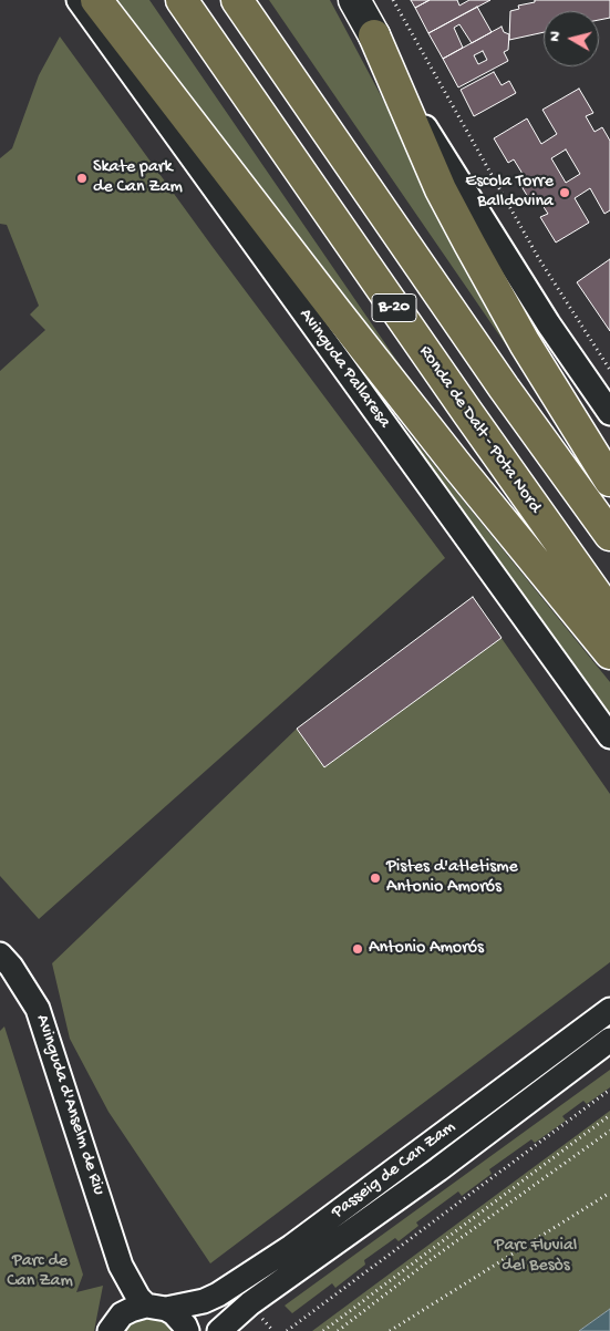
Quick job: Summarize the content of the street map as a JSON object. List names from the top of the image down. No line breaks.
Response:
{"streets":{"highway":["B-20","Ronda de Dalt - Pota Nord"],"street":["Avinguda Pallaresa","Avinguda d'Anselm de Riu","Passeig de Can Zam"]},"crossings":[["Avinguda d'Anselm de Riu","Passeig de Can Zam"]],"parks":["Parc Fluvial del Besòs","Parc de Can Zam"],"places":["Skate park de Can Zam","Escola Torre Balldovina","Pistes d'atletisme Antonio Amorós","Antonio Amorós"],"north":"left"}
